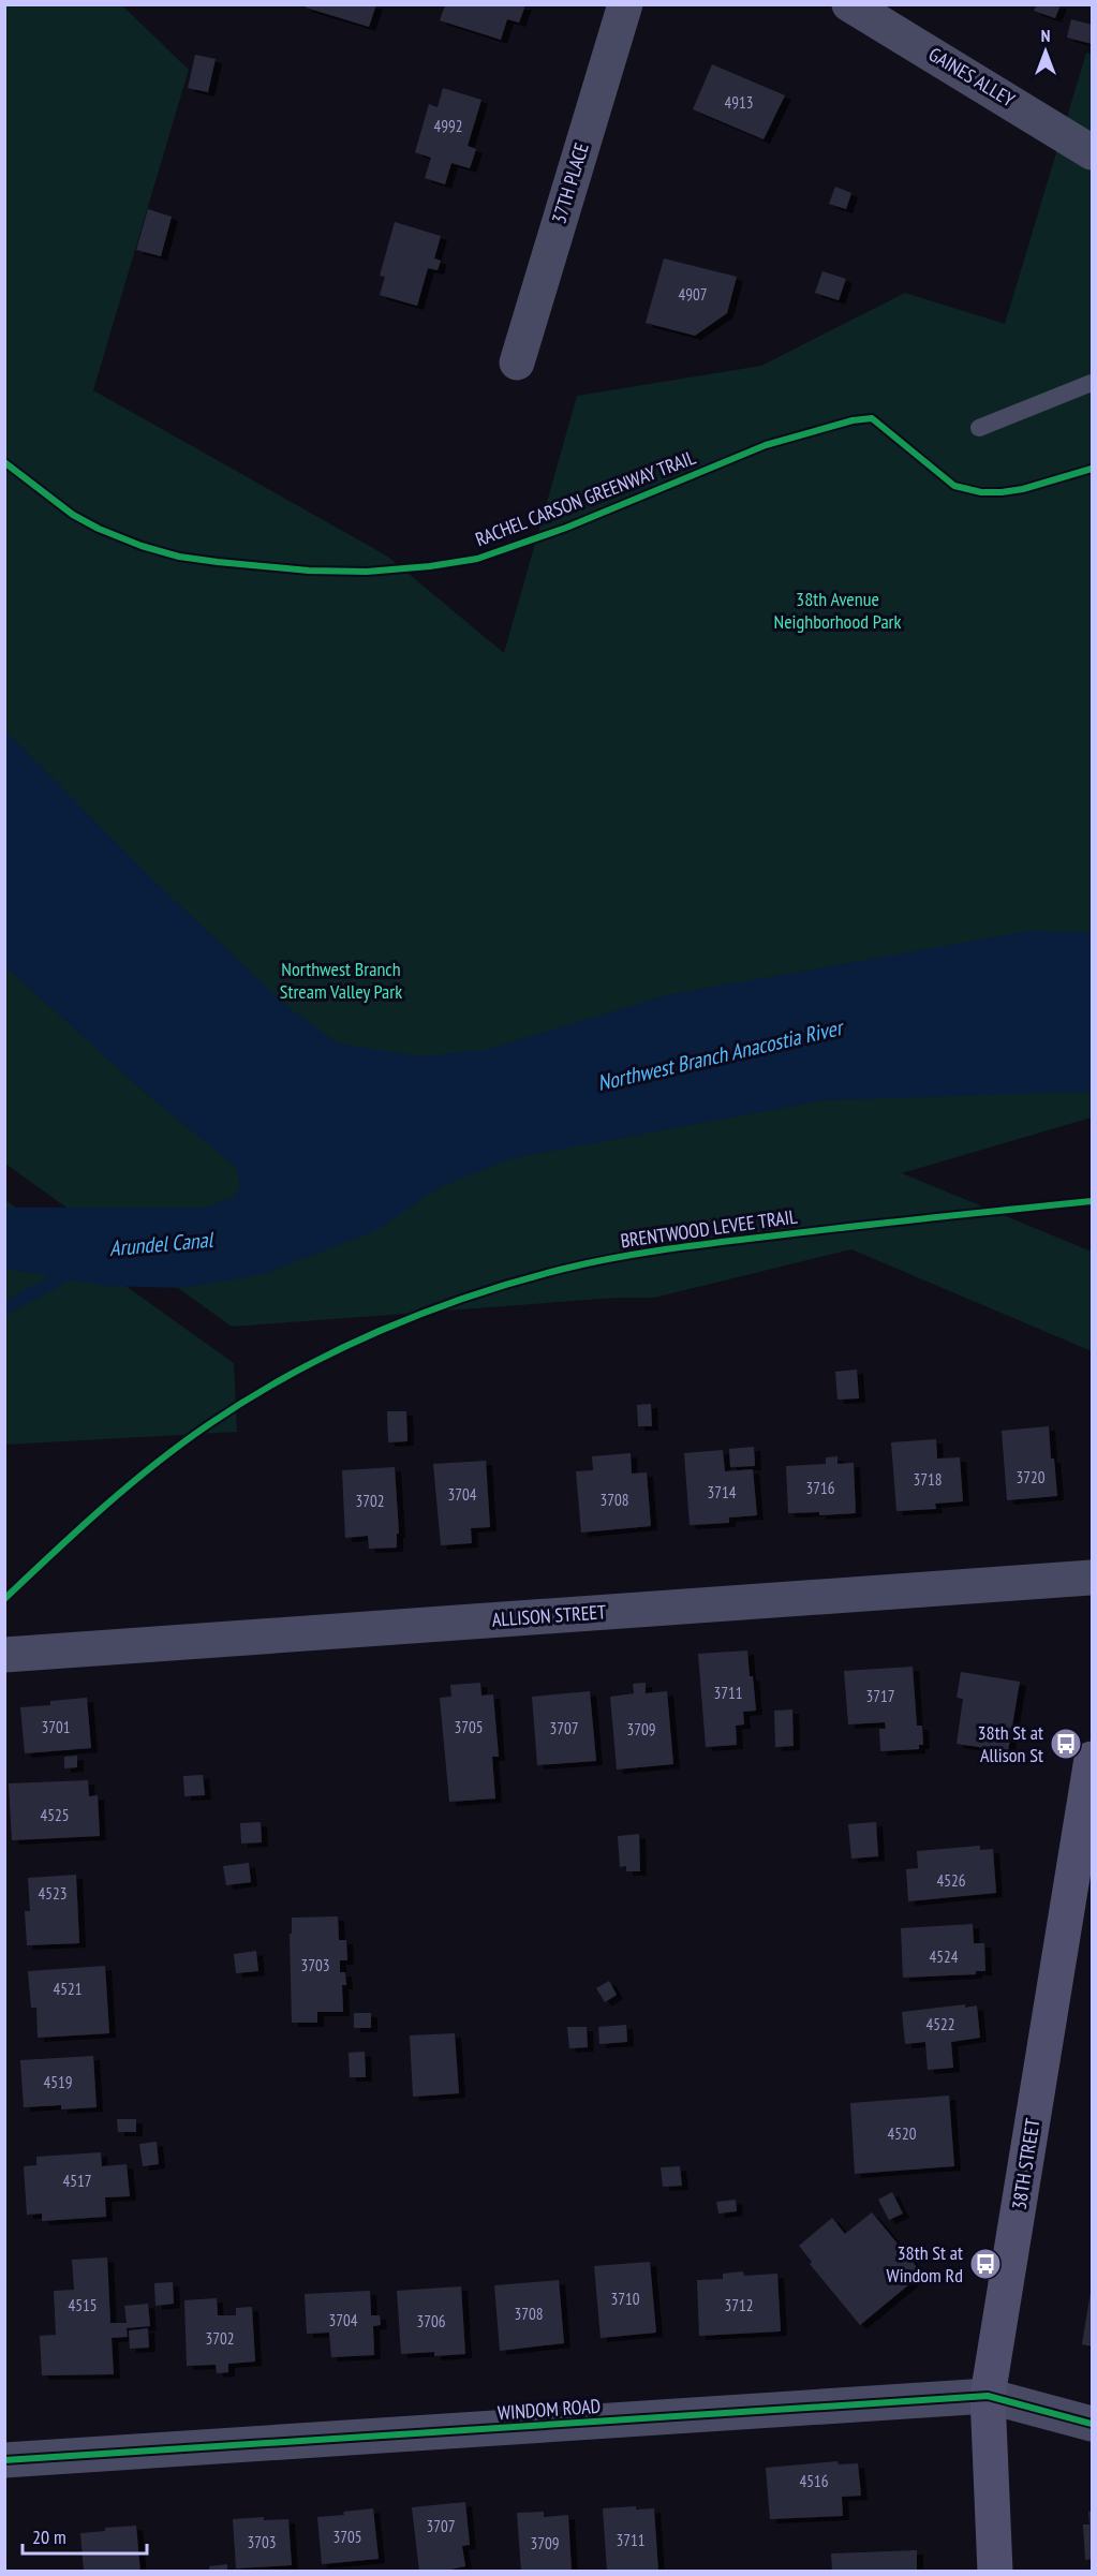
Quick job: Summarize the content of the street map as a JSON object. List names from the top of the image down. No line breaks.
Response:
{"streets":{"main road":["38TH STREET"],"street":["GAINES ALLEY","37TH PLACE","ALLISON STREET","WINDOM ROAD"],"cycle path":["RACHEL CARSON GREENWAY TRAIL","BRENTWOOD LEVEE TRAIL"]},"crossings":[["38TH STREET","WINDOM ROAD"]],"water":["Northwest Branch Anacostia River","Arundel Canal"],"parks":["38th Avenue Neighborhood Park","Northwest Branch Stream Valley Park"],"places":{"bus stop":["38th St at Allison St","38th St at Windom Rd"]},"house_numbers":["4913","4992","4907","3720","3718","3716","3714","3704","3708","3702","3711","3717","3701","3705","3707","3709","4525","4526","4523","4524","3703","4521","4522","4519","4520","4517","3710","4515","3712","3708","3704","3706","3702","4516","3707","3705","3711","3703","3709"],"scale_bar":"20 m","north":"top"}
